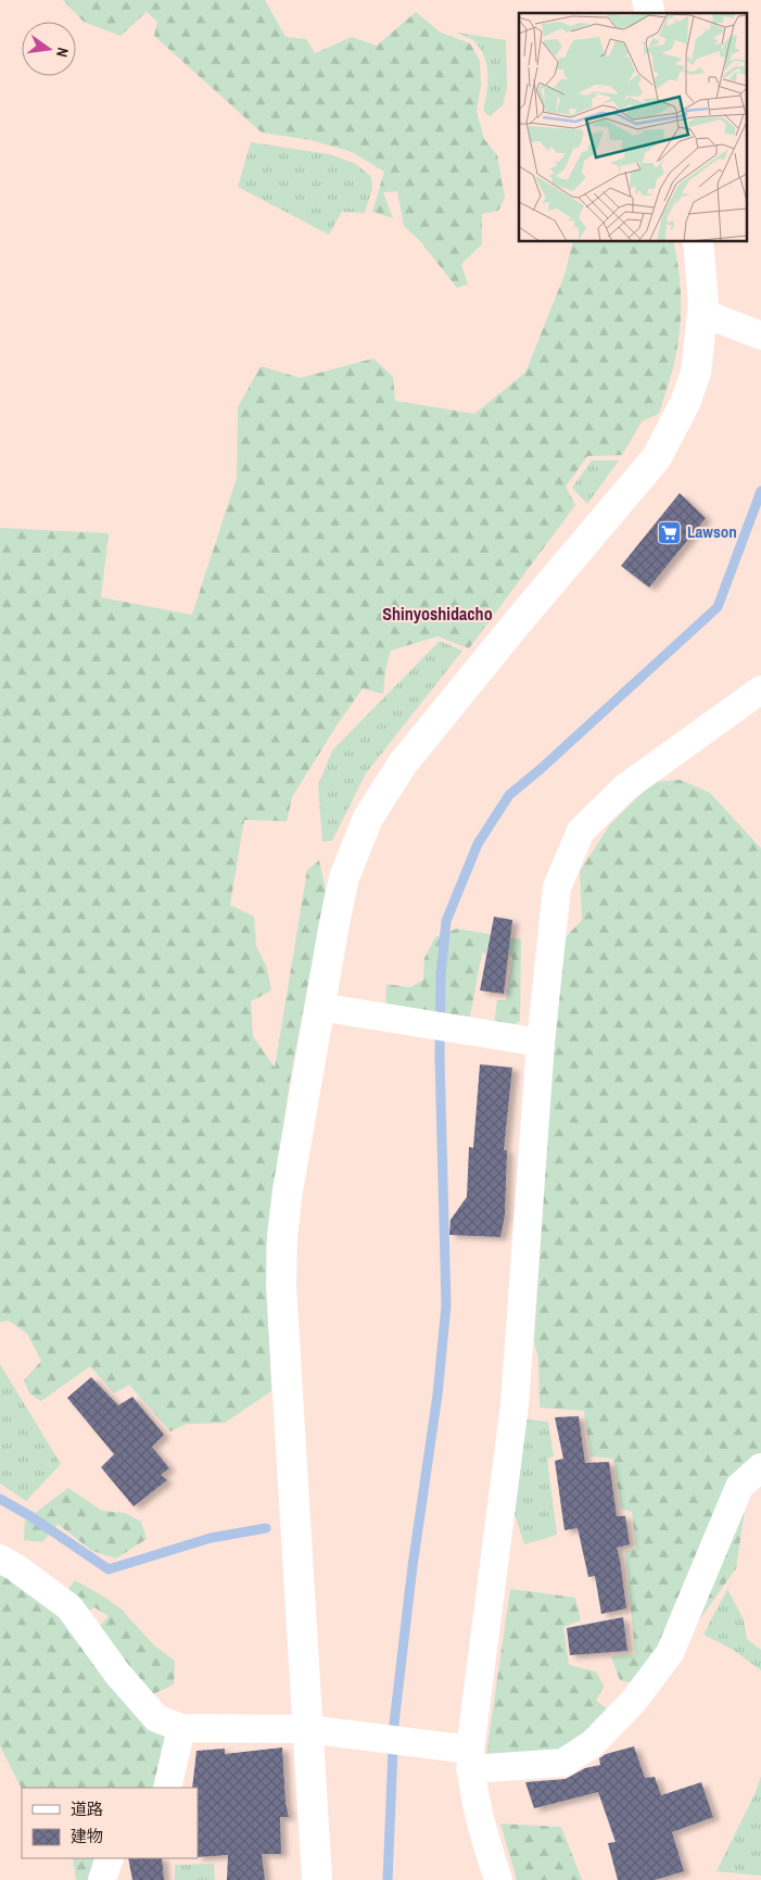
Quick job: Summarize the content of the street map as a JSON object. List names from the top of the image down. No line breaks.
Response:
{"districts":["Shinyoshidacho"],"places":{"supermarket":["Lawson"]},"legend":["道路","建物"],"north":"right"}
